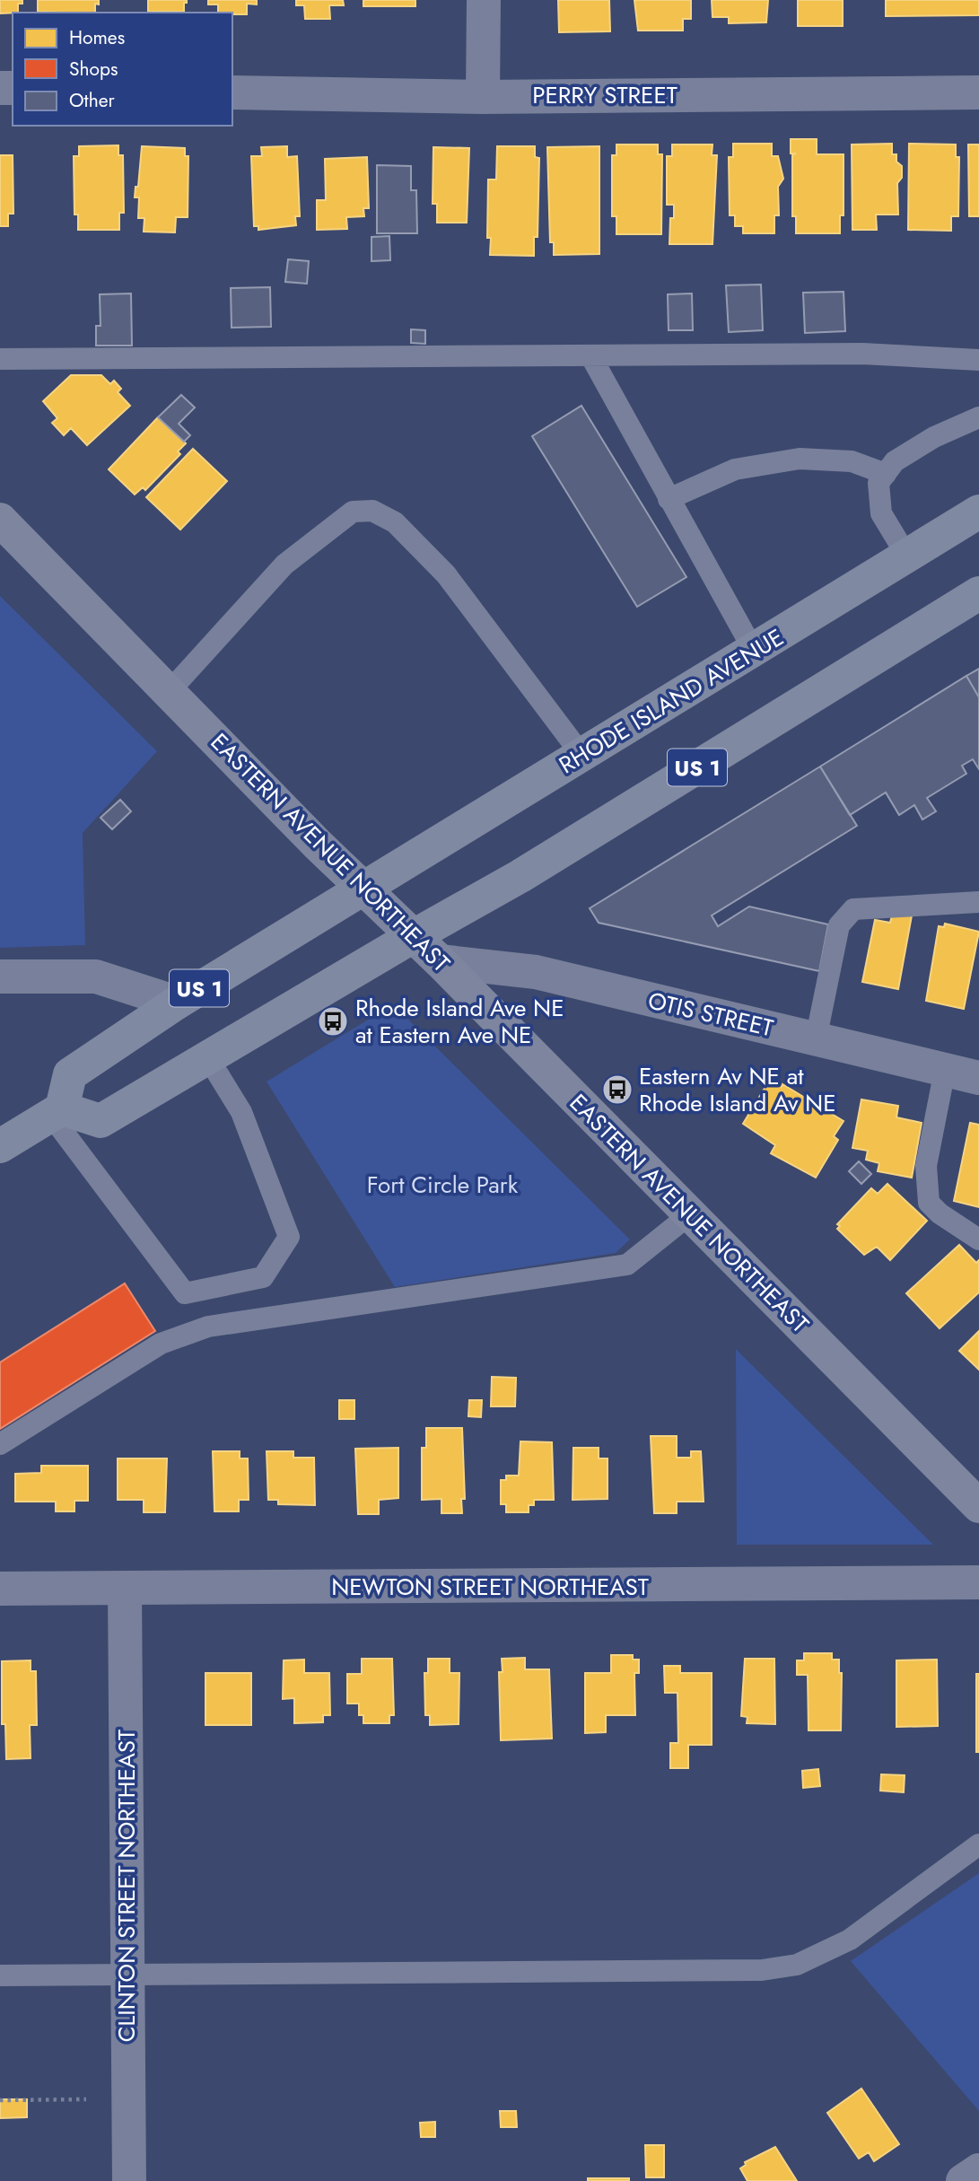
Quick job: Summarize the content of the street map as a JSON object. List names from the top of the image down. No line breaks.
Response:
{"streets":{"main road":["RHODE ISLAND AVENUE","US 1","EASTERN AVENUE NORTHEAST"],"street":["PERRY STREET","OTIS STREET","NEWTON STREET NORTHEAST","CLINTON STREET NORTHEAST"]},"crossings":[["RHODE ISLAND AVENUE","US 1"],["RHODE ISLAND AVENUE","EASTERN AVENUE NORTHEAST"],["US 1","EASTERN AVENUE NORTHEAST"],["EASTERN AVENUE NORTHEAST","OTIS STREET"],["NEWTON STREET NORTHEAST","CLINTON STREET NORTHEAST"]],"parks":["Fort Circle Park"],"places":{"bus stop":["Rhode Island Ave NE at Eastern Ave NE","Eastern Av NE at Rhode Island Av NE"]},"legend":["Homes","Shops","Other"]}
